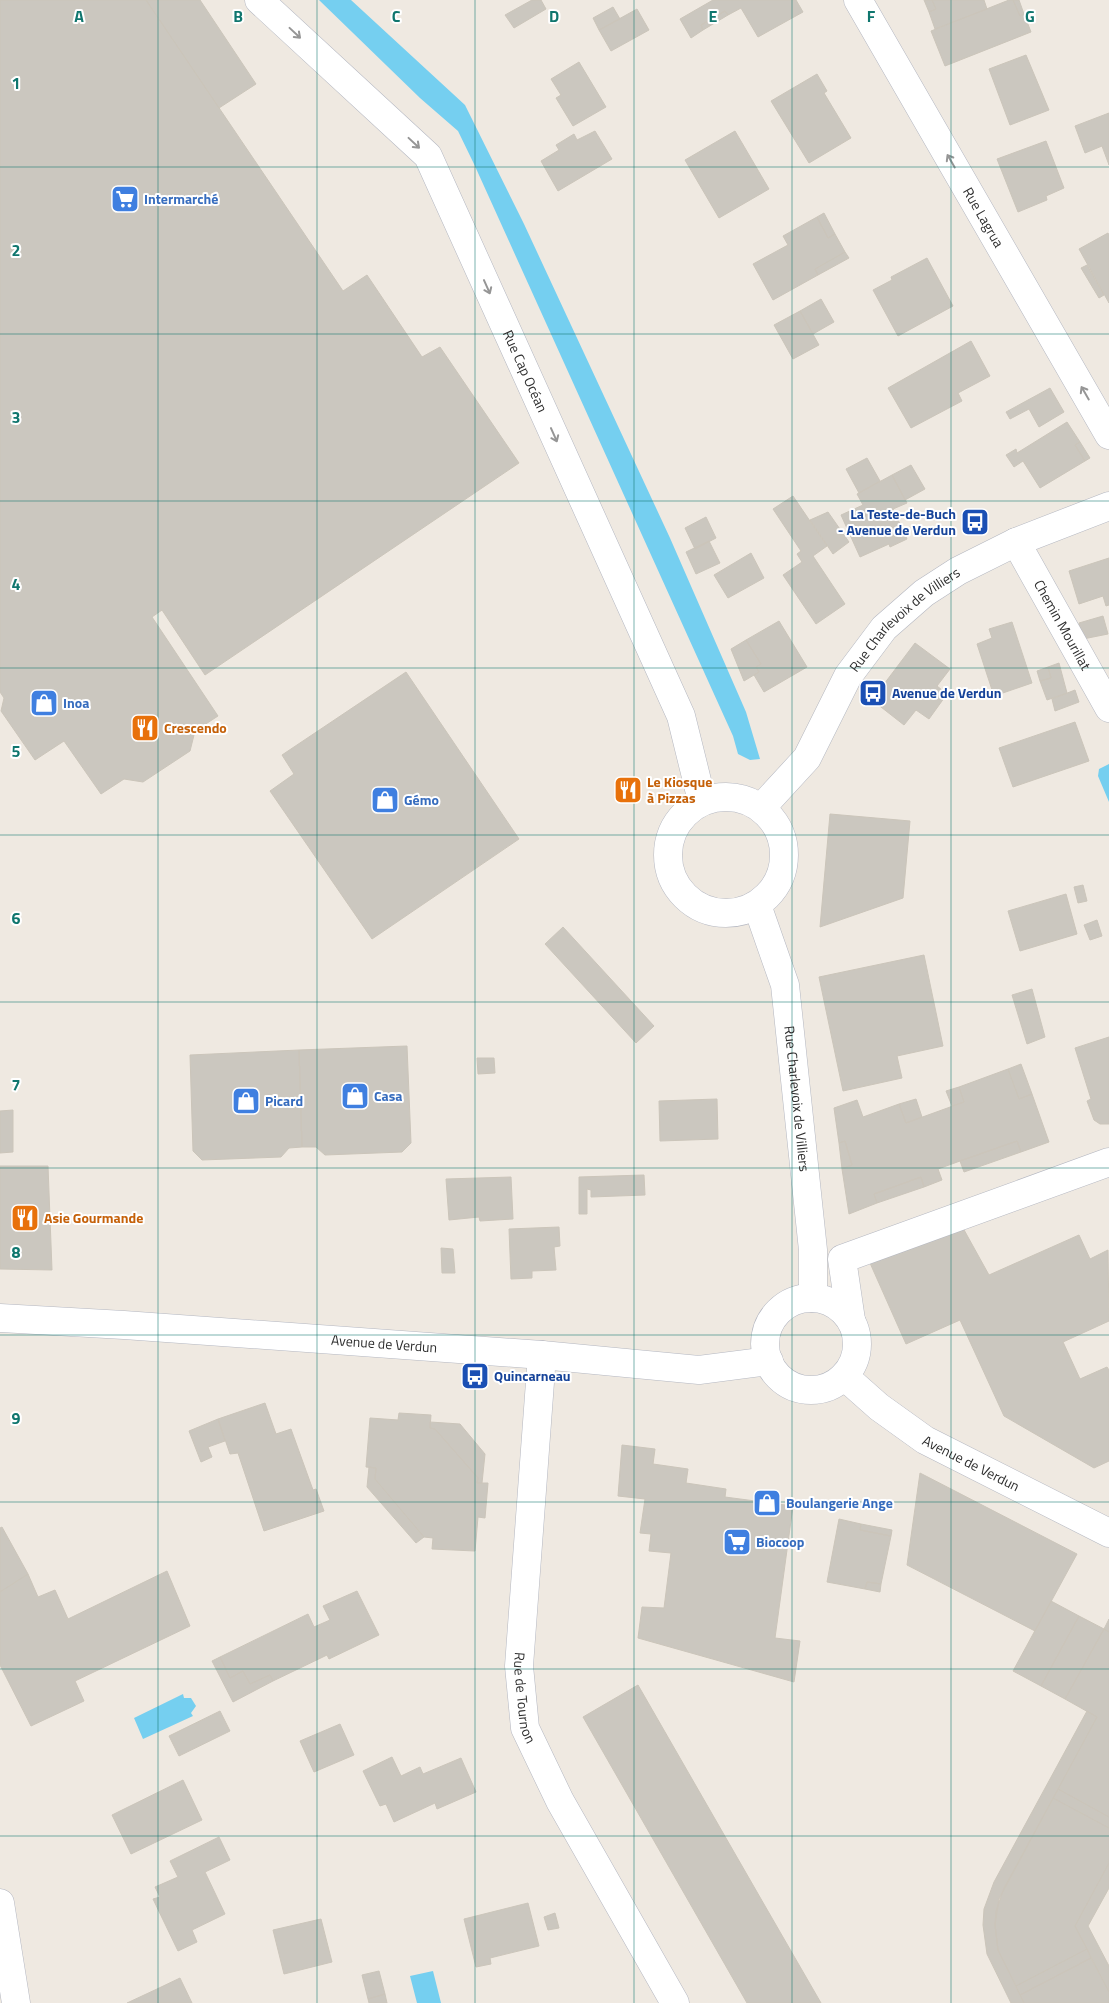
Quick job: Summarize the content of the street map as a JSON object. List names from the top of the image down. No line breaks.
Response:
{"streets":{"street":["Rue Lagrua","Rue Cap Océan","Rue Charlevoix de Villiers","Chemin Mourillat","Avenue de Verdun","Rue de Tournon"]},"crossings":[["Rue Cap Océan","Rue Charlevoix de Villiers"],["Rue Charlevoix de Villiers","Chemin Mourillat"],["Rue Charlevoix de Villiers","Avenue de Verdun"],["Avenue de Verdun","Rue de Tournon"]],"one_way":["Rue Lagrua","Rue Cap Océan"],"places":{"supermarket":["Intermarché","Biocoop"],"bus stop":["La Teste-de-Buch - Avenue de Verdun","Avenue de Verdun","Quincarneau"],"shop":["Inoa","Gémo","Casa","Picard","Boulangerie Ange"],"restaurant":["Crescendo","Le Kiosque à Pizzas","Asie Gourmande"]},"grid":{"columns":["A","B","C","D","E","F","G"],"rows":["1","2","3","4","5","6","7","8","9"]}}
